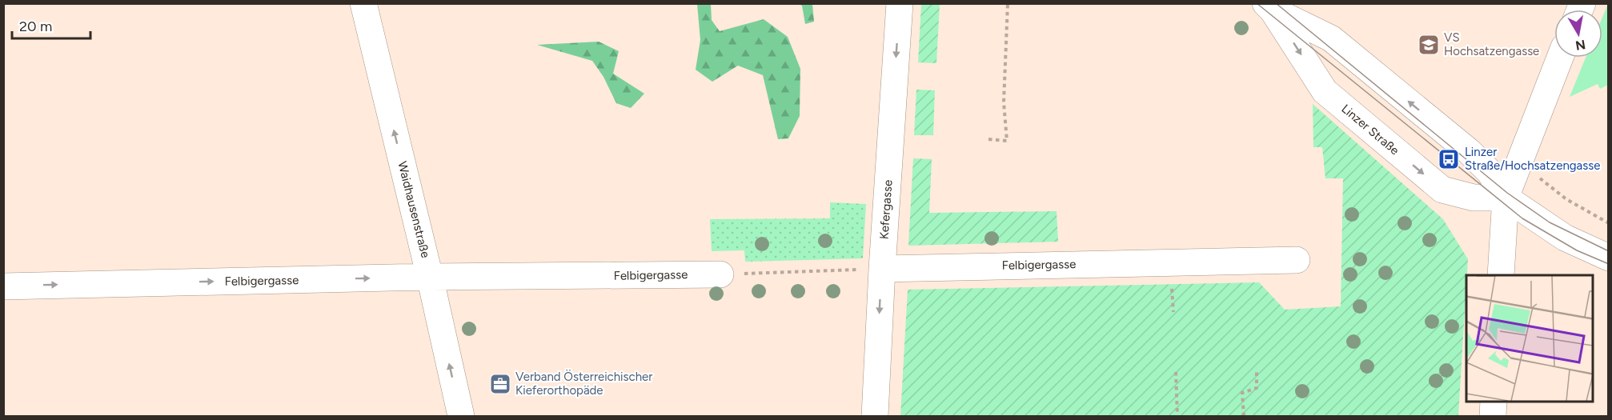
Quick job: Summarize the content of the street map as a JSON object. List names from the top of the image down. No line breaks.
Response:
{"streets":{"street":["Linzer Straße","Waidhausenstraße","Kefergasse","Felbigergasse"]},"crossings":[["Waidhausenstraße","Felbigergasse"],["Kefergasse","Felbigergasse"]],"one_way":["Waidhausenstraße","Kefergasse","Felbigergasse"],"places":{"school or university":["VS Hochsatzengasse"],"bus stop":["Linzer Straße/Hochsatzengasse"],"office":["Verband Österreichischer Kieferorthopäde"]},"scale_bar":"20 m","north":"bottom"}
